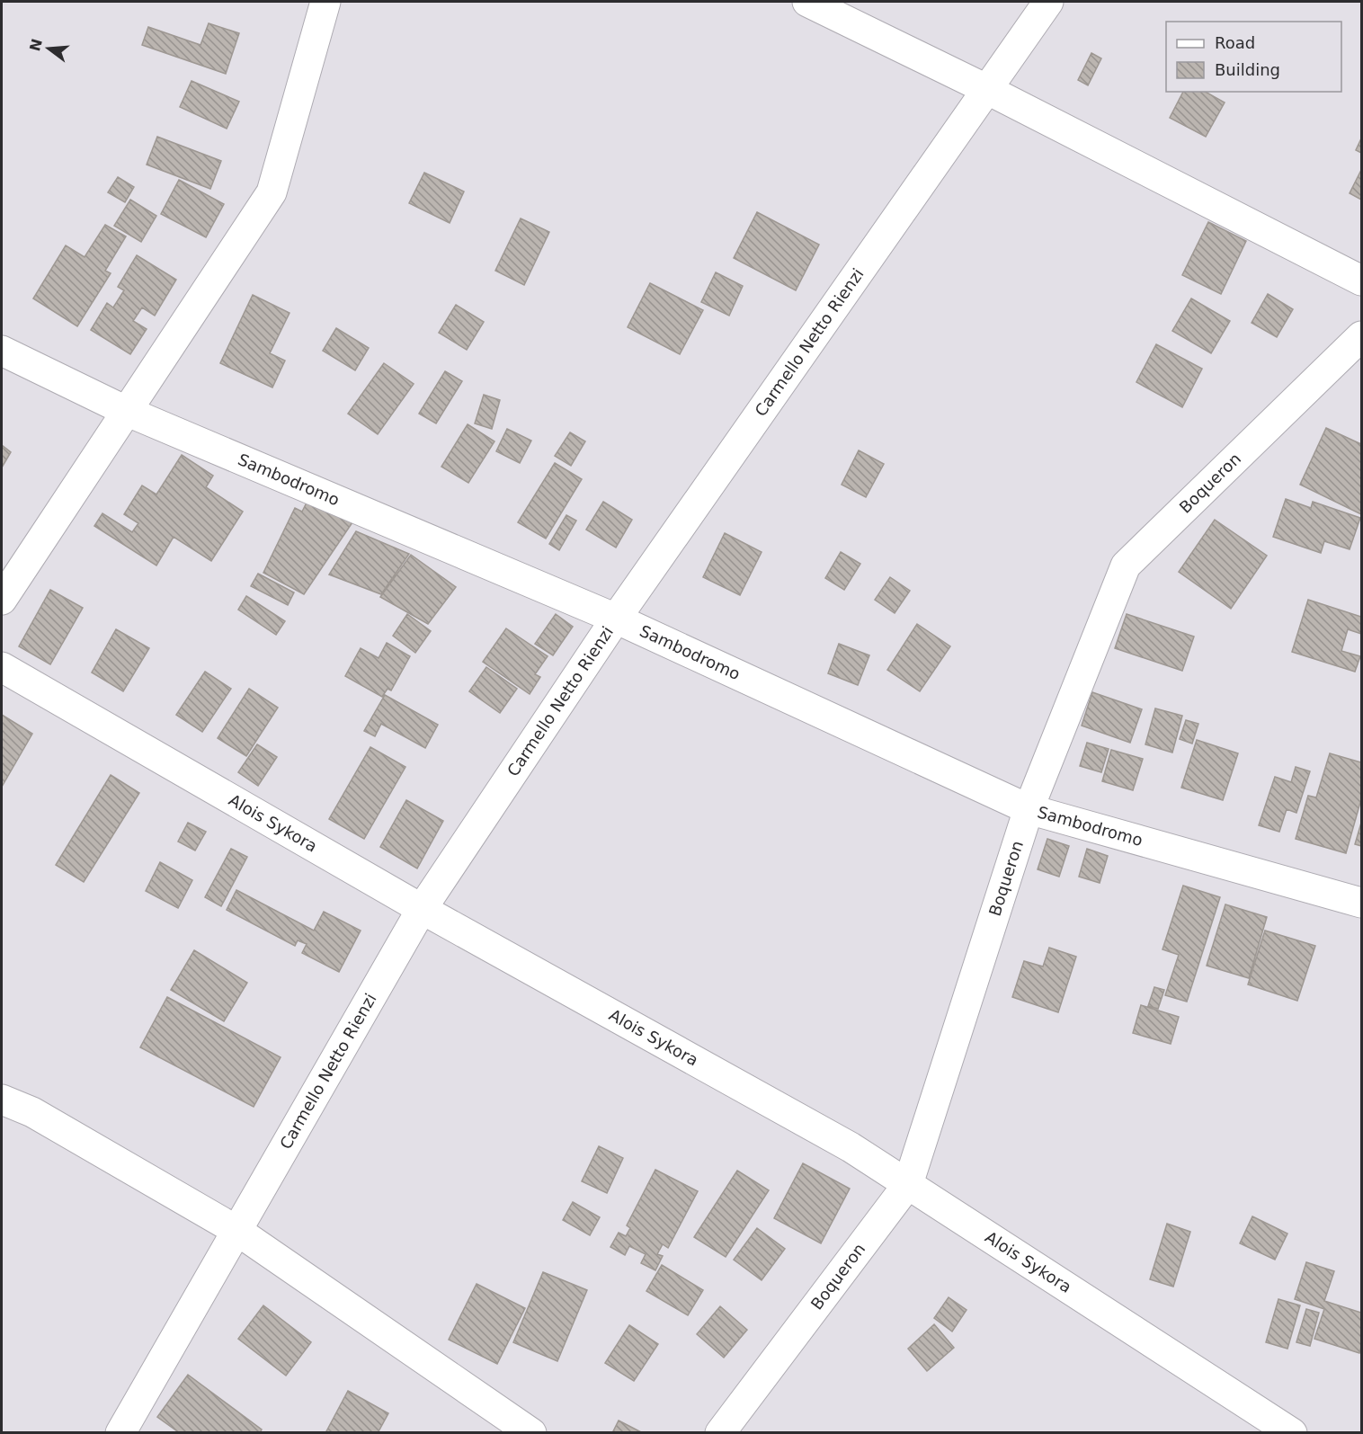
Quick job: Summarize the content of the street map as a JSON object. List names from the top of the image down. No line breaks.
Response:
{"streets":{"street":["Carmello Netto Rienzi","Sambodromo","Boqueron","Alois Sykora"]},"crossings":[["Carmello Netto Rienzi","Sambodromo"],["Carmello Netto Rienzi","Alois Sykora"],["Sambodromo","Boqueron"],["Boqueron","Alois Sykora"]],"legend":["Road","Building"],"north":"left"}
